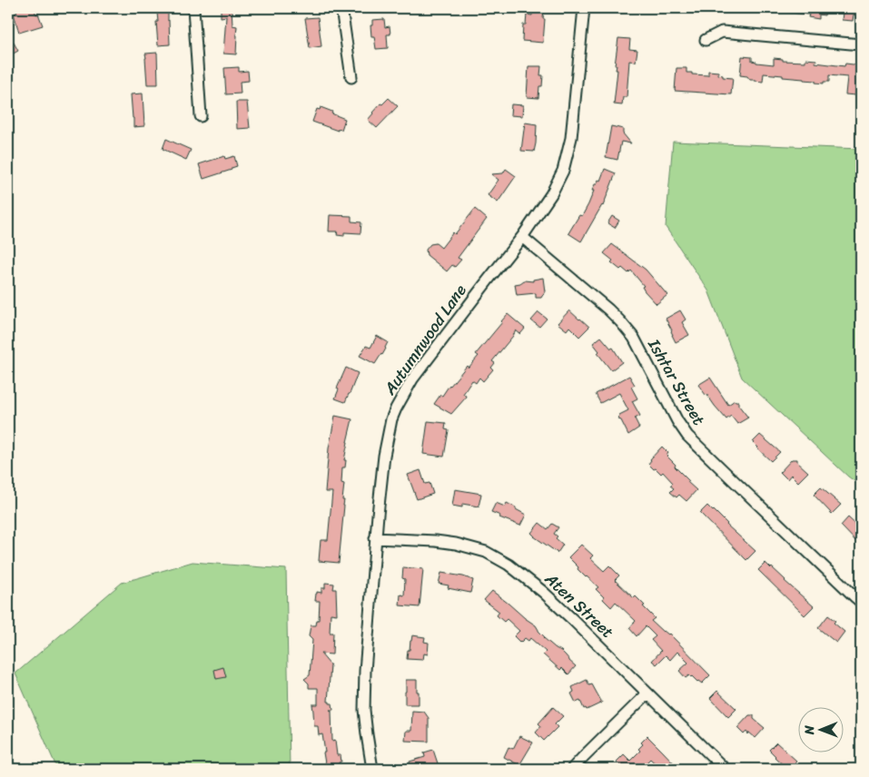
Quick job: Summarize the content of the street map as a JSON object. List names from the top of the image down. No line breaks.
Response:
{"streets":{"street":["Autumnwood Lane","Ishtar Street","Aten Street"]},"crossings":[["Autumnwood Lane","Ishtar Street"],["Autumnwood Lane","Aten Street"]],"north":"left"}
